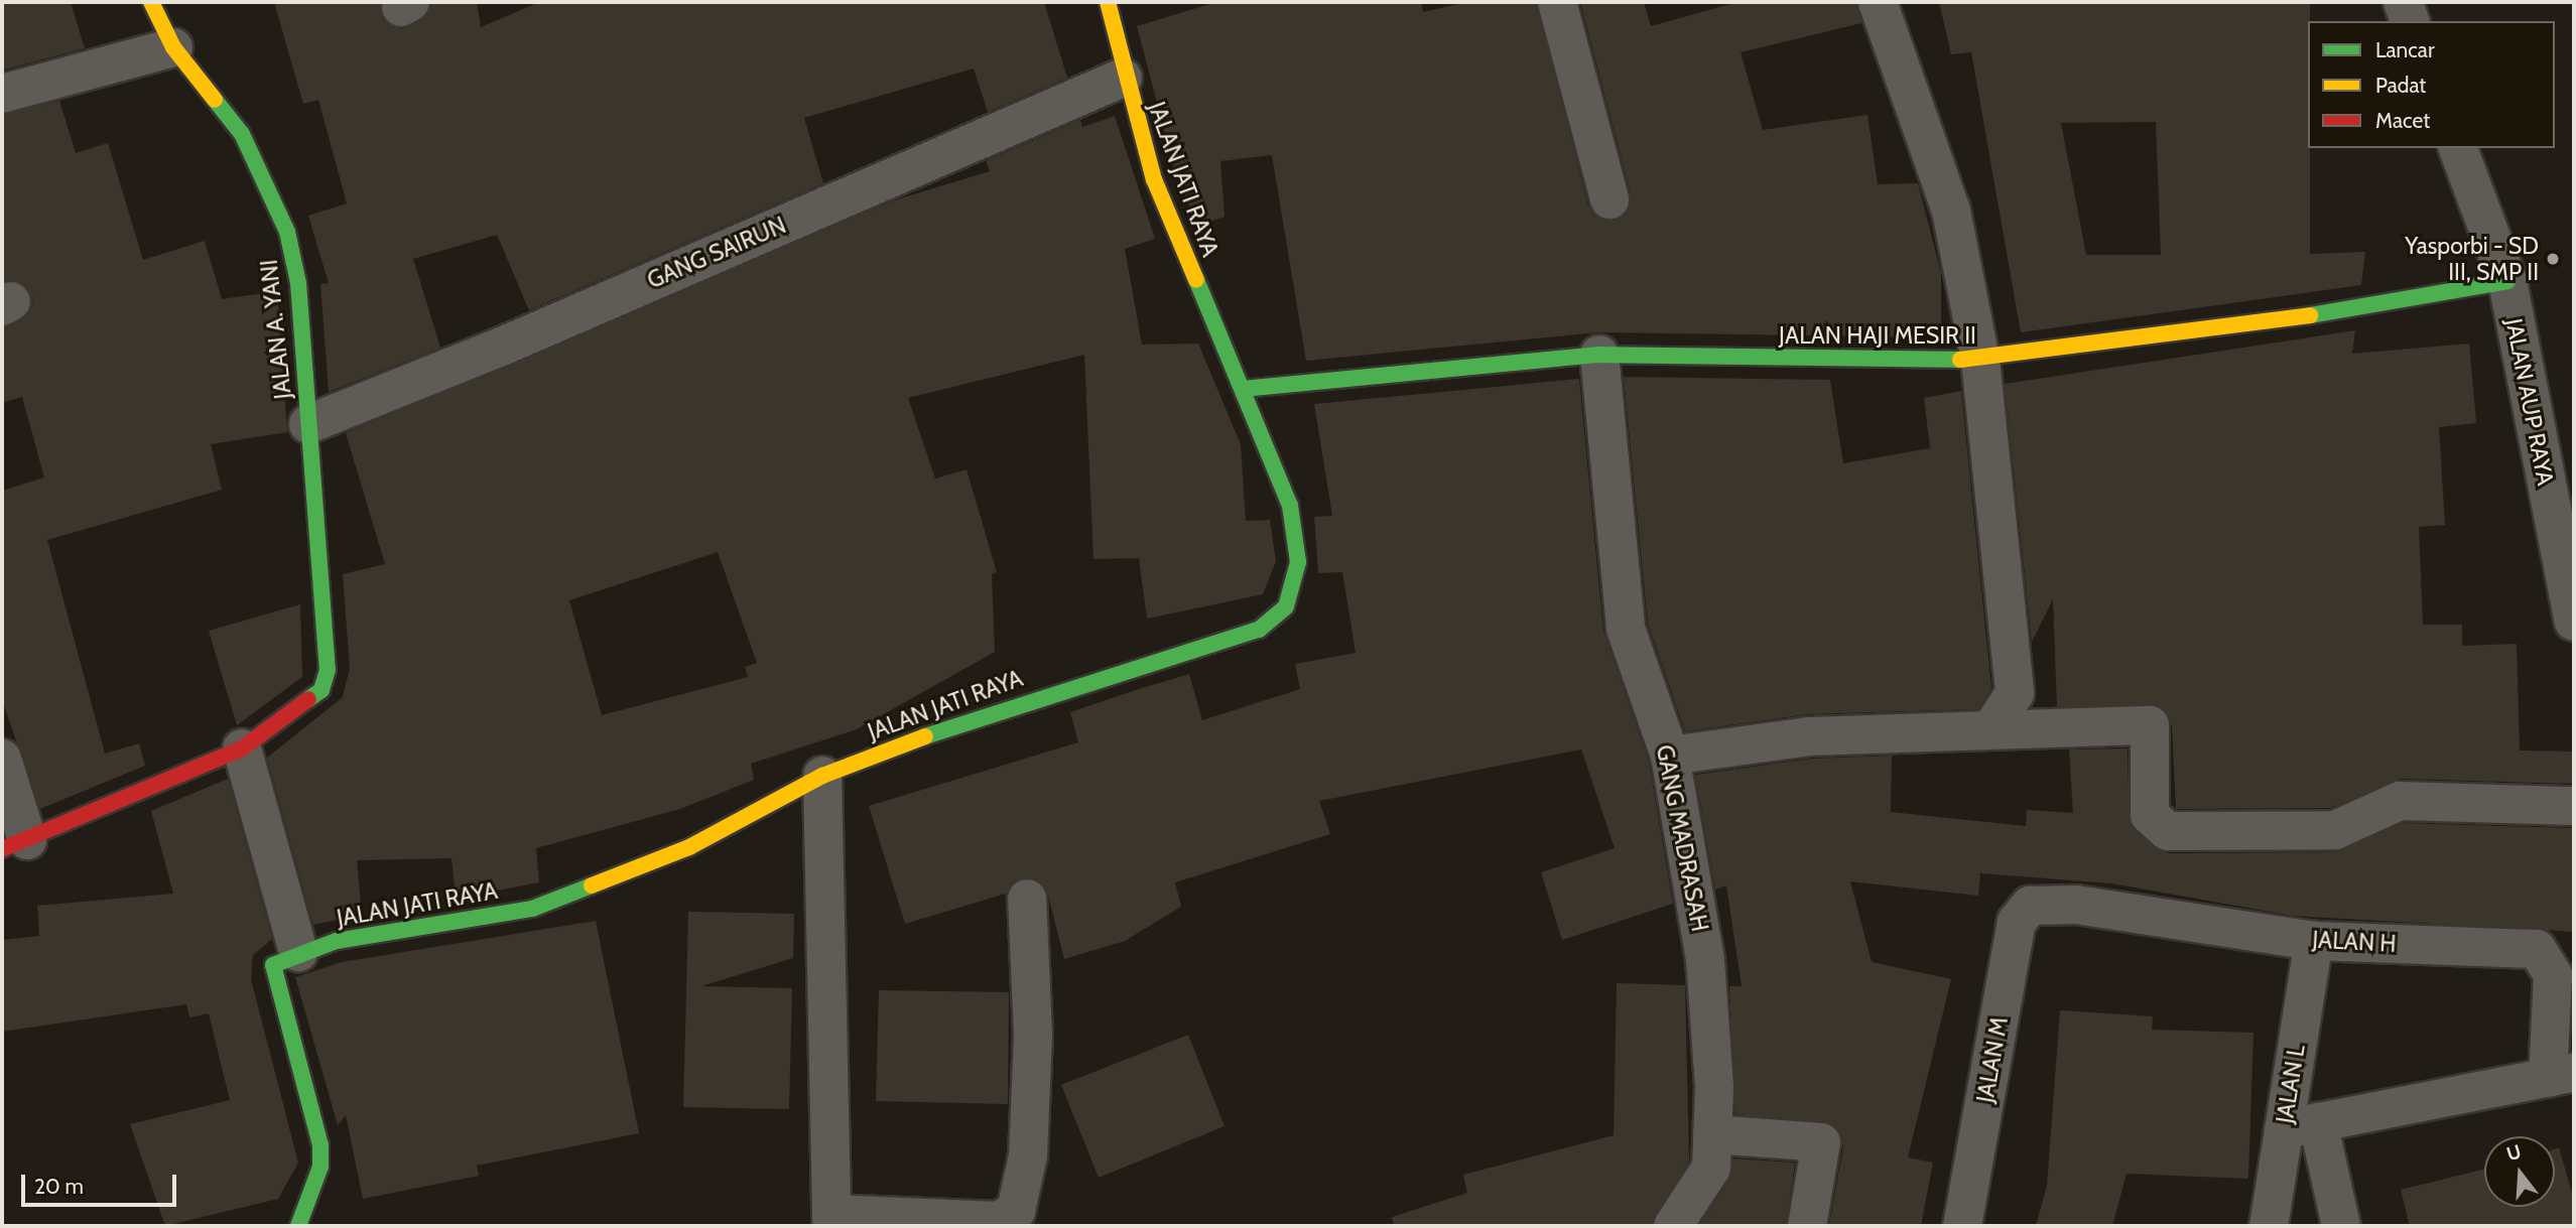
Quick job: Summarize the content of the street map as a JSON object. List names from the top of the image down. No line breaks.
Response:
{"streets":{"street":["JALAN JATI RAYA","GANG SAIRUN","JALAN A. YANI","JALAN HAJI MESIR II","JALAN AUP RAYA","GANG MADRASAH","JALAN H","JALAN M","JALAN L"]},"crossings":[["JALAN JATI RAYA","GANG SAIRUN"],["JALAN JATI RAYA","JALAN HAJI MESIR II"],["GANG SAIRUN","JALAN A. YANI"],["JALAN HAJI MESIR II","JALAN AUP RAYA"],["JALAN HAJI MESIR II","GANG MADRASAH"],["JALAN H","JALAN M"],["JALAN H","JALAN L"]],"places":["Yasporbi - SD III, SMP II"],"legend":["Lancar","Padat","Macet"],"scale_bar":"20 m","north":"top"}
